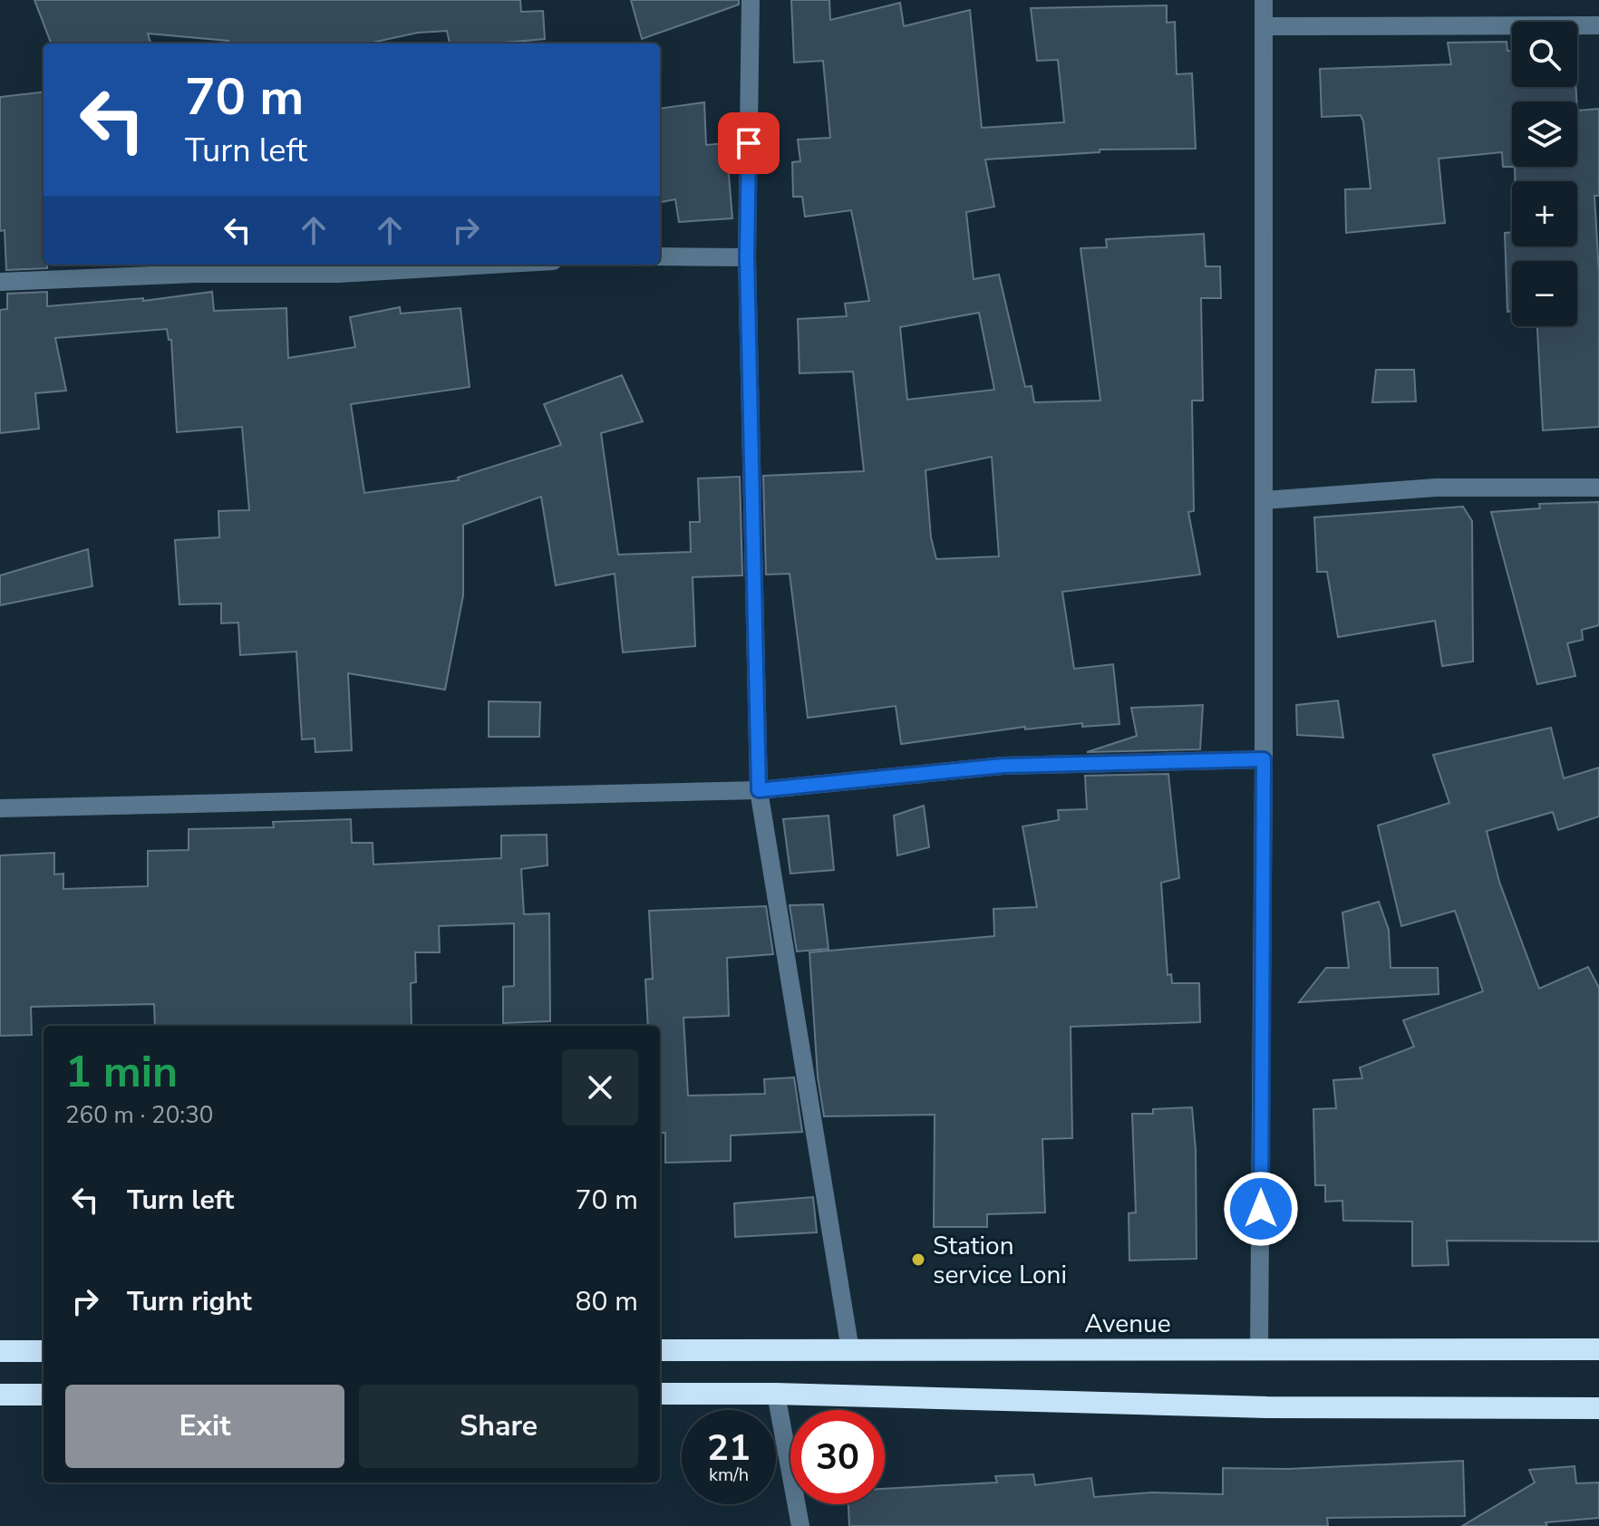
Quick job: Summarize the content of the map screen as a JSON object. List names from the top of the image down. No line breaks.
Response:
{"streets":{"highway":["Avenue"]},"places":["Station service Loni"],"page":{"map_buttons":["+","−"],"turn":["70 m","Turn left"],"heading":["1 min","260 m · 20:30"],"list":[{"name":"Turn left","value":"70 m"},{"name":"Turn right","value":"80 m"}],"buttons":["Exit","Share"],"speed":"21 km/h","limit":"30"}}
